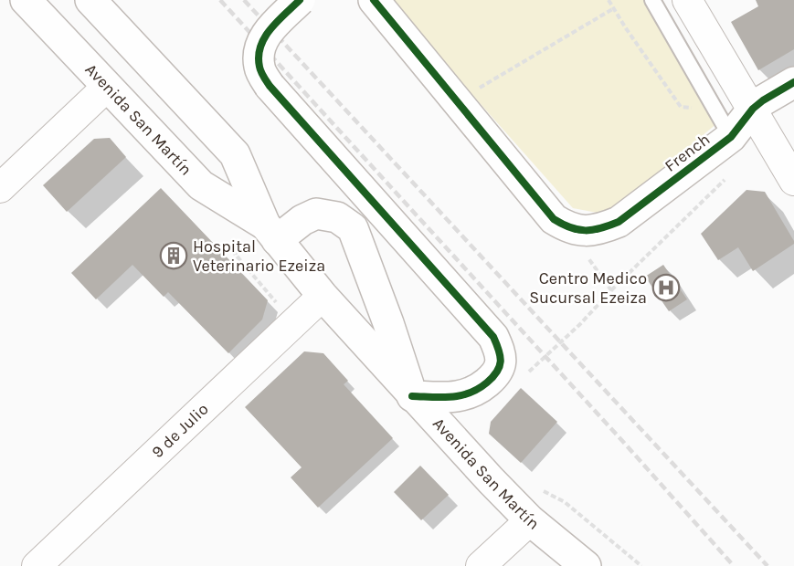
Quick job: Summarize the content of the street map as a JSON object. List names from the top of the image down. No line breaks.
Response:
{"streets":{"main road":["Avenida San Martín","French"],"street":["9 de Julio"]},"crossings":[["Avenida San Martín","9 de Julio"]],"places":{"building":["Hospital Veterinario Ezeiza"],"hospital":["Centro Medico Sucursal Ezeiza"]}}
